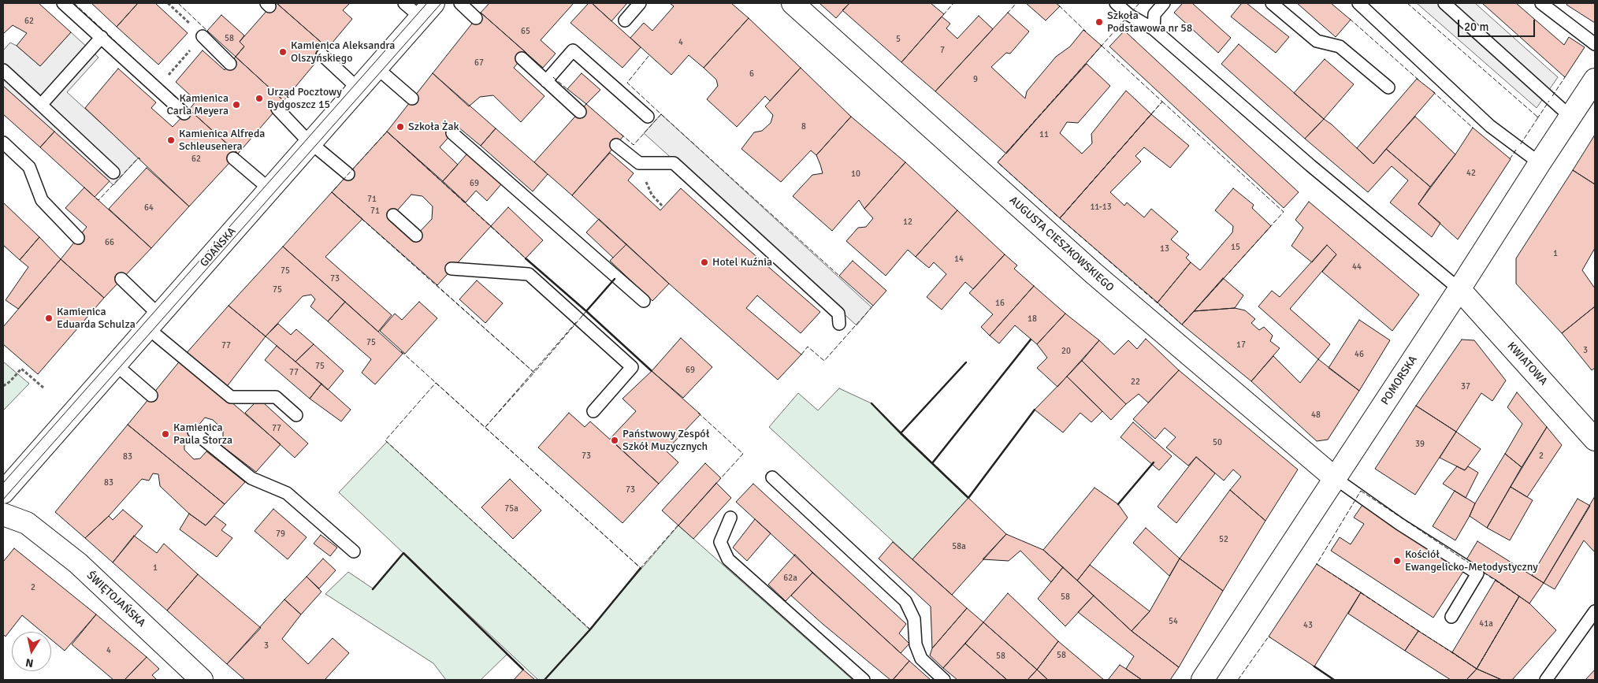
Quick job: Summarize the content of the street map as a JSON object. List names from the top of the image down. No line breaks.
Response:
{"streets":{"street":["AUGUSTA CIESZKOWSKIEGO","GDAŃSKA","KWIATOWA","POMORSKA","ŚWIĘTOJAŃSKA"]},"crossings":[["AUGUSTA CIESZKOWSKIEGO","POMORSKA"],["GDAŃSKA","ŚWIĘTOJAŃSKA"],["KWIATOWA","POMORSKA"]],"places":["Szkoła Podstawowa nr 58","Kamienica Aleksandra Olszyńskiego","Urząd Pocztowy Bydgoszcz 15","Kamienica Carla Meyera","Szkoła Żak","Kamienica Alfreda Schleusenera","Hotel Kuźnia","Kamienica Eduarda Schulza","Kamienica Paula Storza","Państwowy Zespół Szkół Muzycznych","Kościół Ewangelicko-Metodystyczny"],"house_numbers":["62","65","58","5","4","7","67","6","9","8","11","62","42","10","69","71","11-13","64","71","12","66","15","13","1","14","44","75","73","75","16","18","75","17","77","3","20","46","75","69","77","22","37","48","77","50","39","73","2","83","83","73","75a","79","52","58a","1","62a","2","58","54","41a","43","3","4","58","58"],"scale_bar":"20 m","north":"bottom"}
